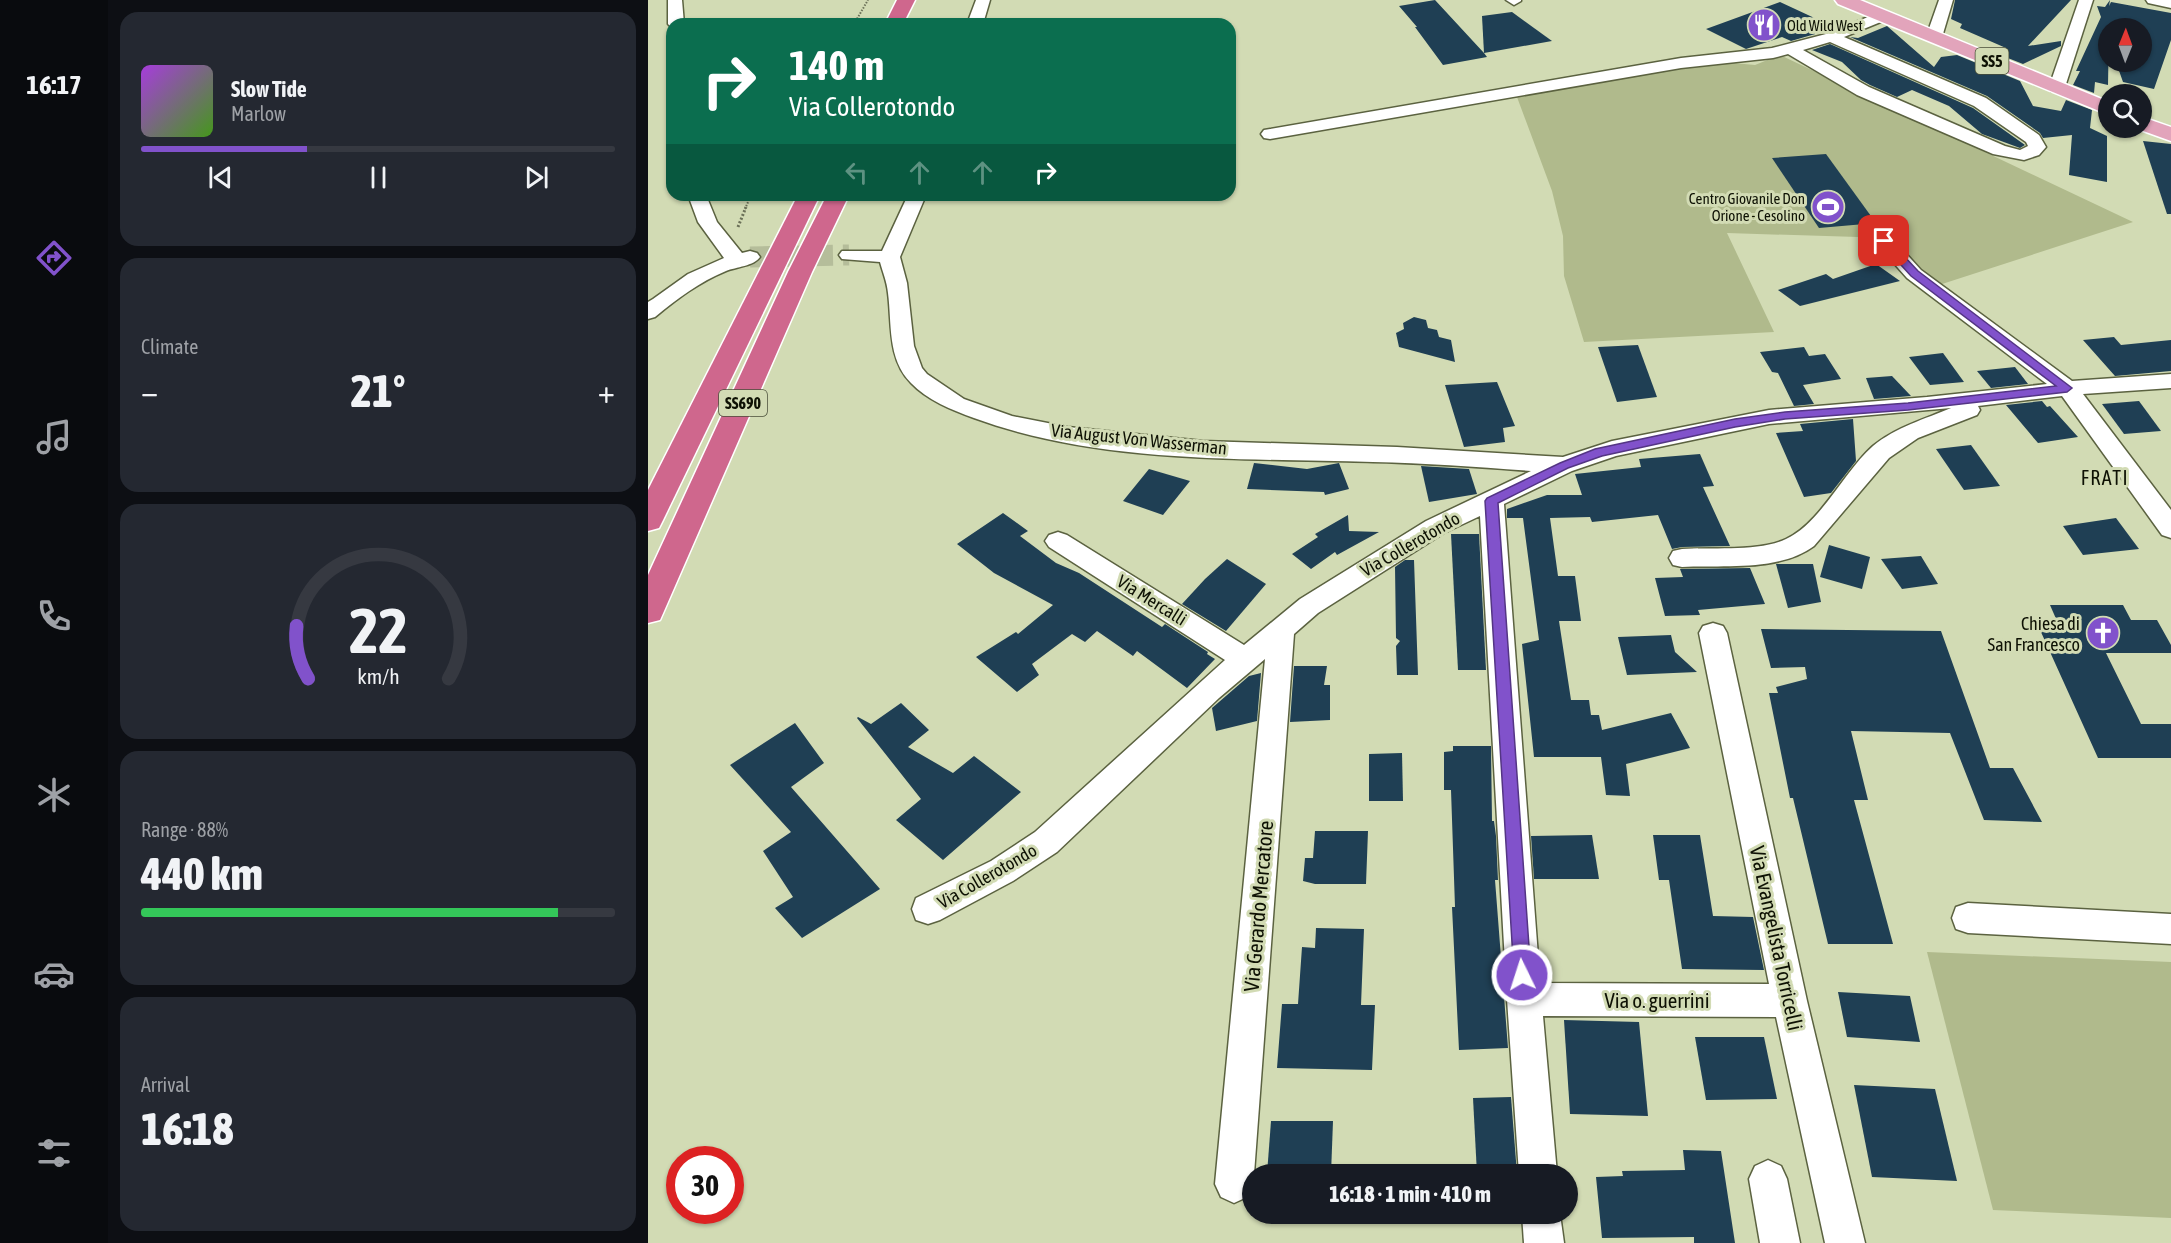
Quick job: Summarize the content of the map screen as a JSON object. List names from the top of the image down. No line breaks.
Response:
{"streets":{"highway":["SS690"],"main road":["SS5"],"street":["Via August Von Wasserman","Via Collerotondo","Via Mercalli","Via Gerardo Mercatore","Via Evangelista Torricelli","Via o. guerrini"]},"crossings":[["Via August Von Wasserman","Via Collerotondo"],["Via Collerotondo","Via Mercalli"],["Via Collerotondo","Via Gerardo Mercatore"],["Via Evangelista Torricelli","Via o. guerrini"]],"districts":["FRATI"],"places":{"restaurant":["Old Wild West"],"sports":["Centro Giovanile Don Orione - Cesolino"],"church":["Chiesa di San Francesco"]},"north":"top","page":{"tabs":"16:17","turn":["140 m","Via Collerotondo"],"song":["Slow Tide","Marlow"],"tile":["Climate",["Range · 88%","440 km"],["Arrival","16:18"]],"heat":["−","21°","+"],"limit":"30","trip":"16:18 · 1 min · 410 m","gauge":["22","km/h"]}}
